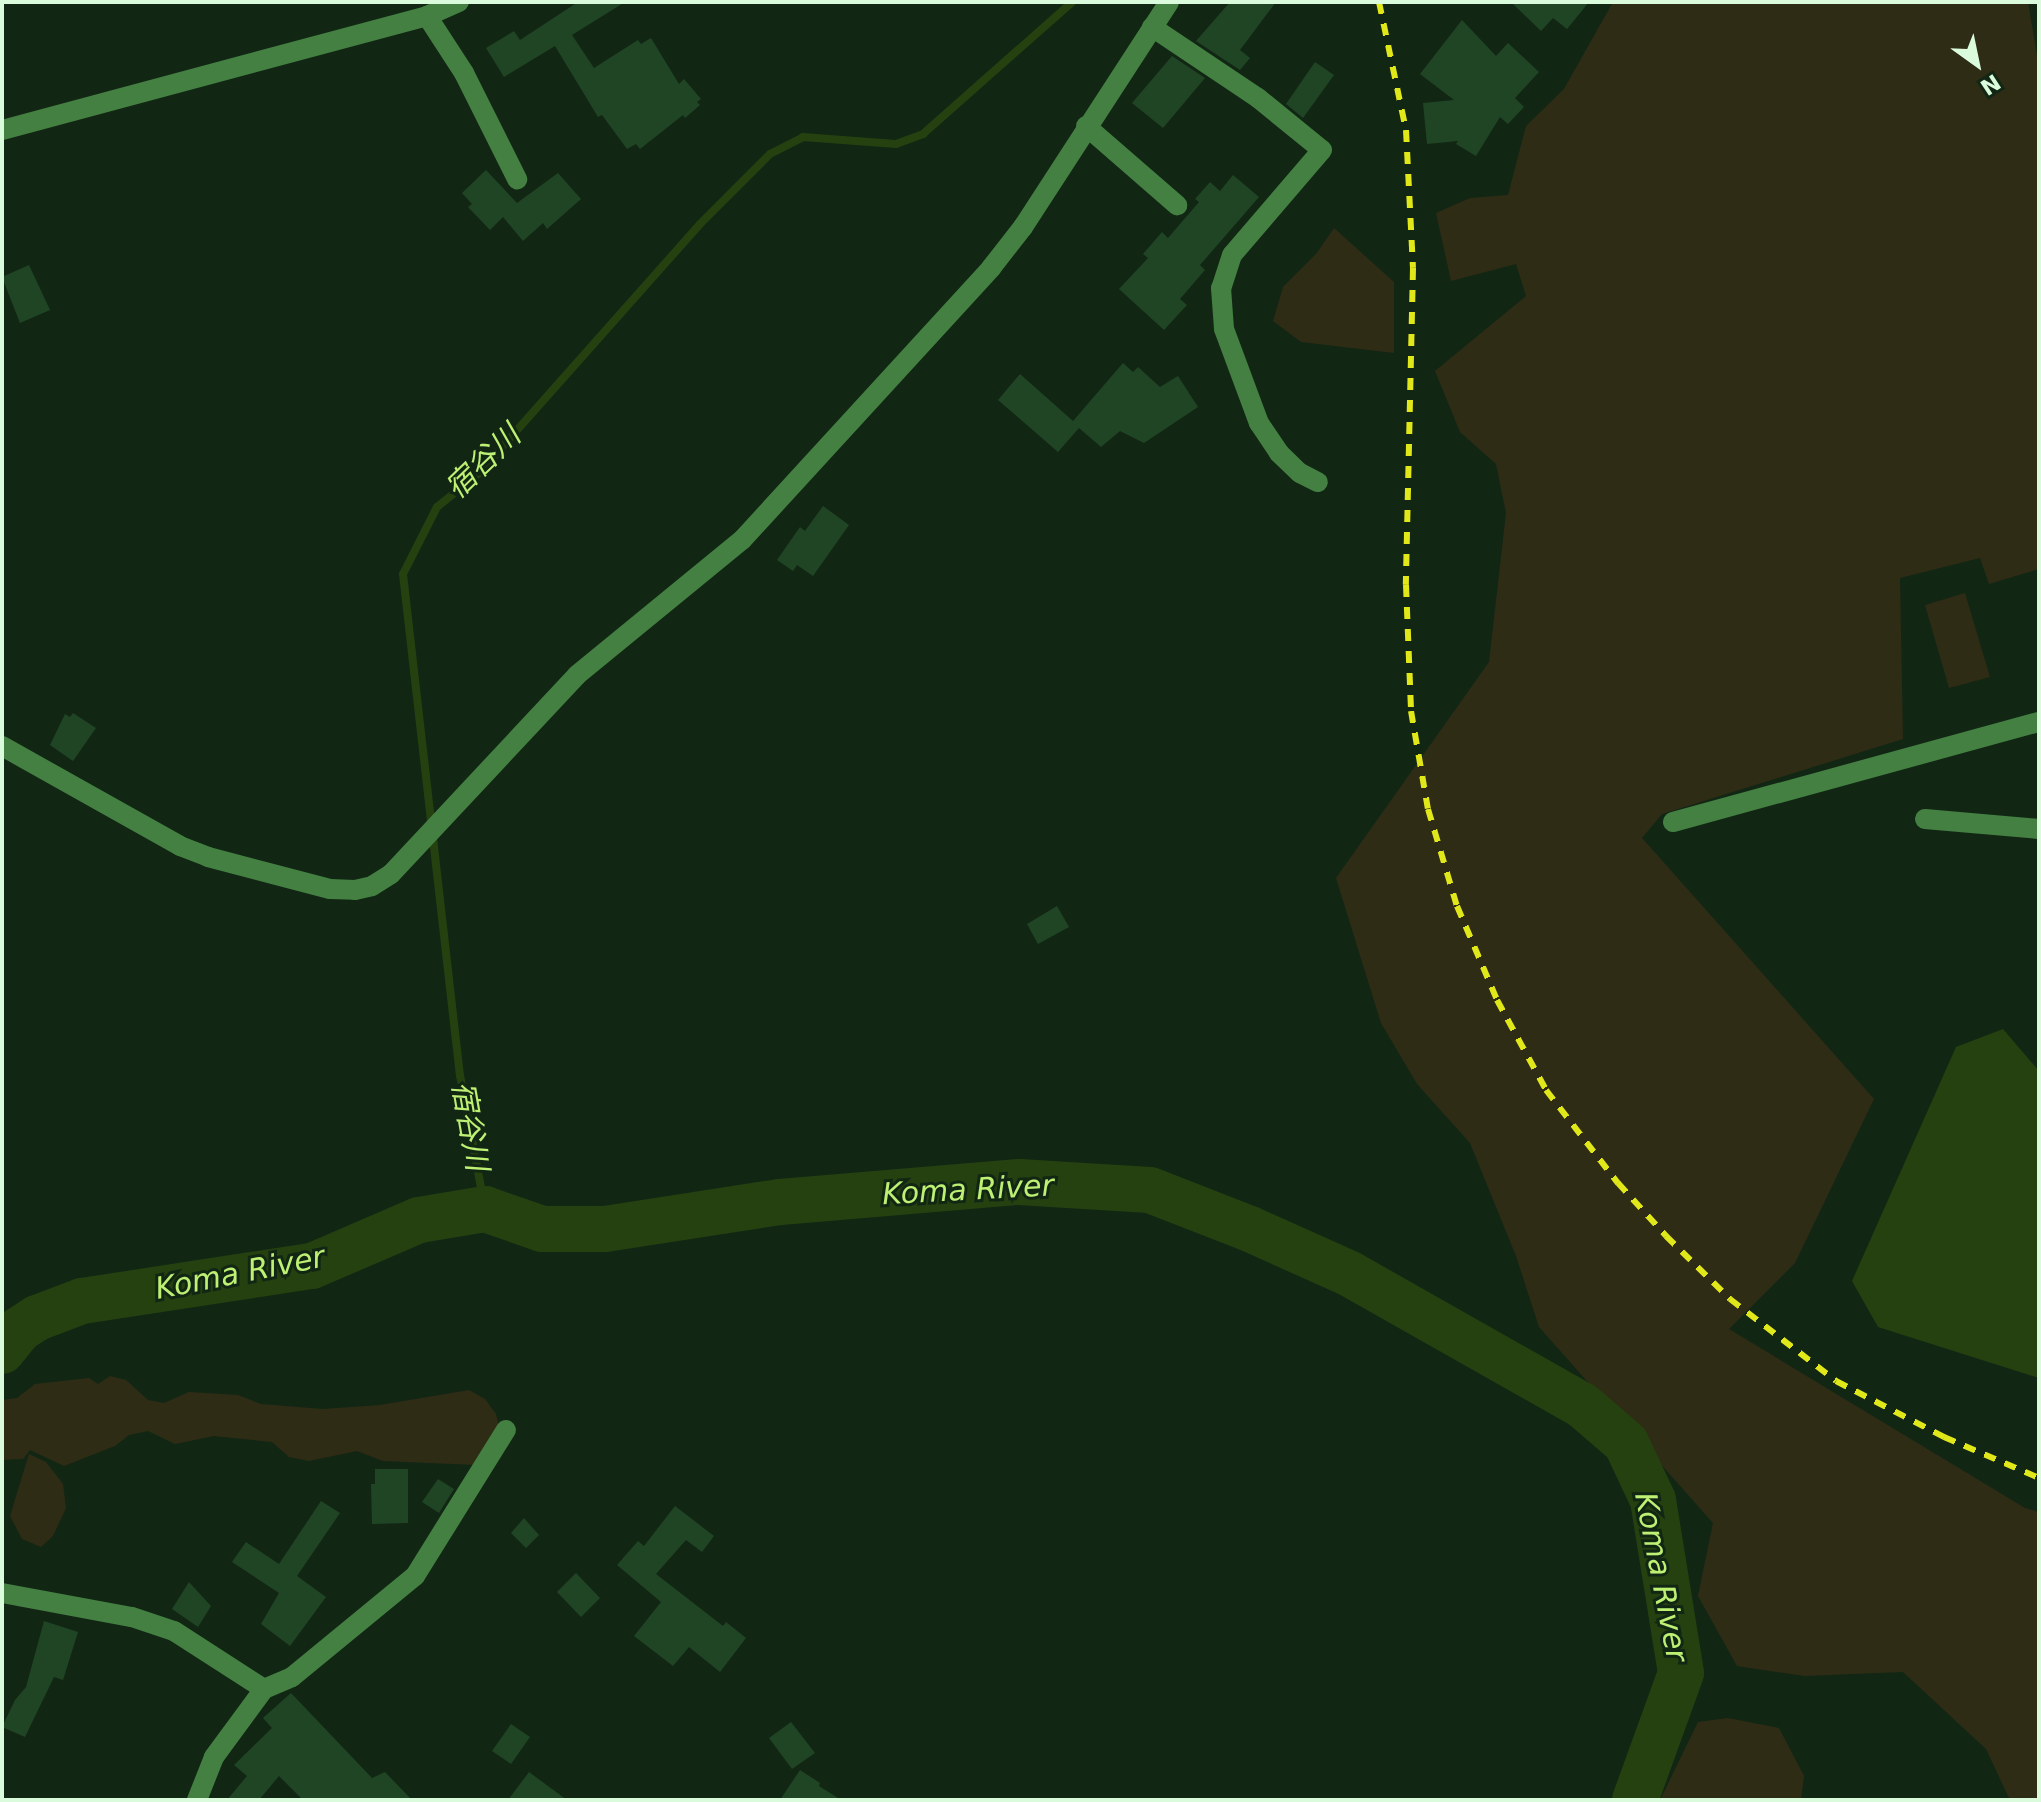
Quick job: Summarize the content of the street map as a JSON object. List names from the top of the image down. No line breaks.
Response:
{"water":["宿谷川","Koma River"],"north":"bottom right"}
